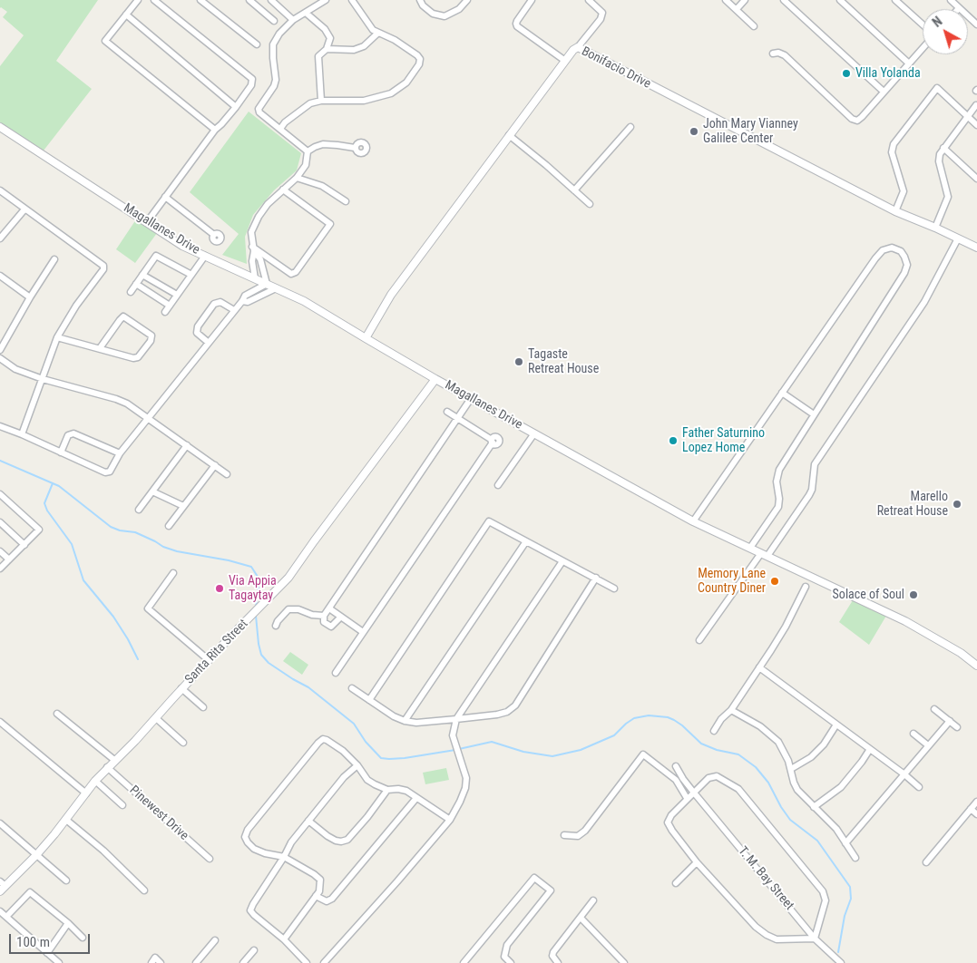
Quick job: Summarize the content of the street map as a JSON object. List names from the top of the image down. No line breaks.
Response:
{"streets":{"street":["Bonifacio Drive","Magallanes Drive","Santa Rita Street","Pinewest Drive","T. M. Bay Street"]},"crossings":[["Bonifacio Drive","Magallanes Drive"],["Magallanes Drive","Santa Rita Street"],["Santa Rita Street","Pinewest Drive"]],"places":["Villa Yolanda","John Mary Vianney Galilee Center","Tagaste Retreat House","Father Saturnino Lopez Home","Marello Retreat House","Memory Lane Country Diner","Via Appia Tagaytay","Solace of Soul"],"scale_bar":"100 m","north":"top left"}
